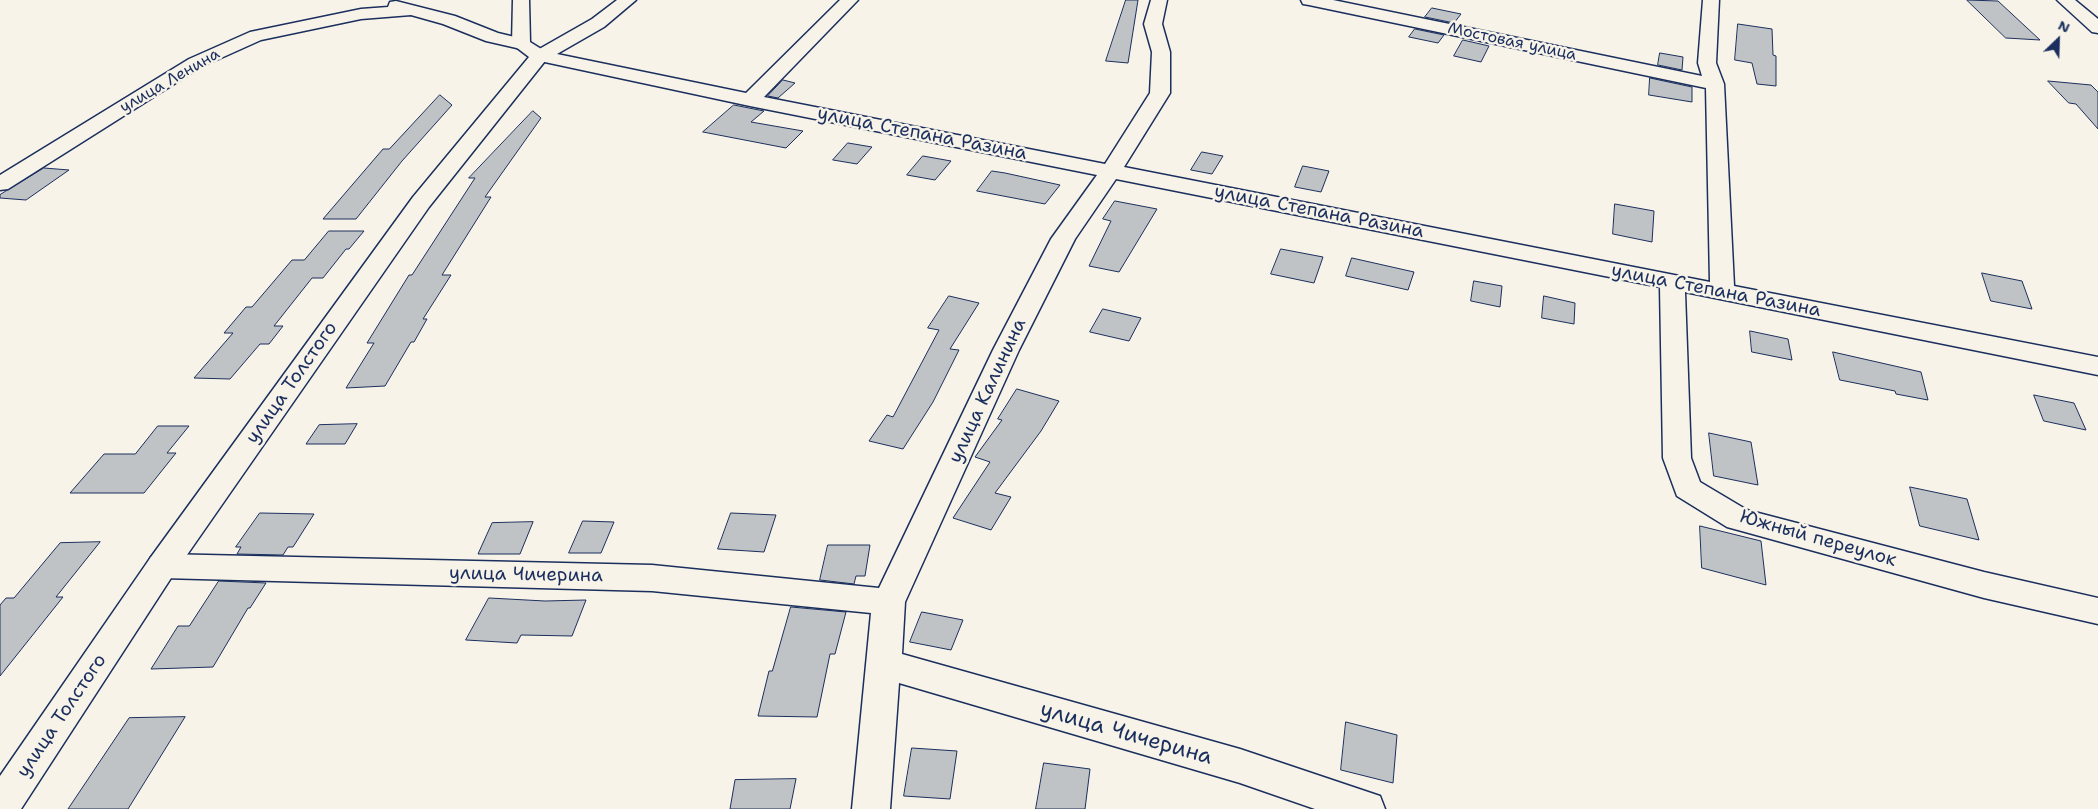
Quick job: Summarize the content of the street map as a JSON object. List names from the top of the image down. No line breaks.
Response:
{"streets":{"street":["Мостовая улица","улица Ленина","улица Степана Разина","улица Толстого","улица Калинина","Южный переулок","улица Чичерина"]},"crossings":[["улица Ленина","улица Степана Разина"],["улица Степана Разина","улица Толстого"],["улица Степана Разина","улица Калинина"],["улица Степана Разина","Южный переулок"],["улица Толстого","улица Чичерина"],["улица Калинина","улица Чичерина"]],"north":"top right"}
